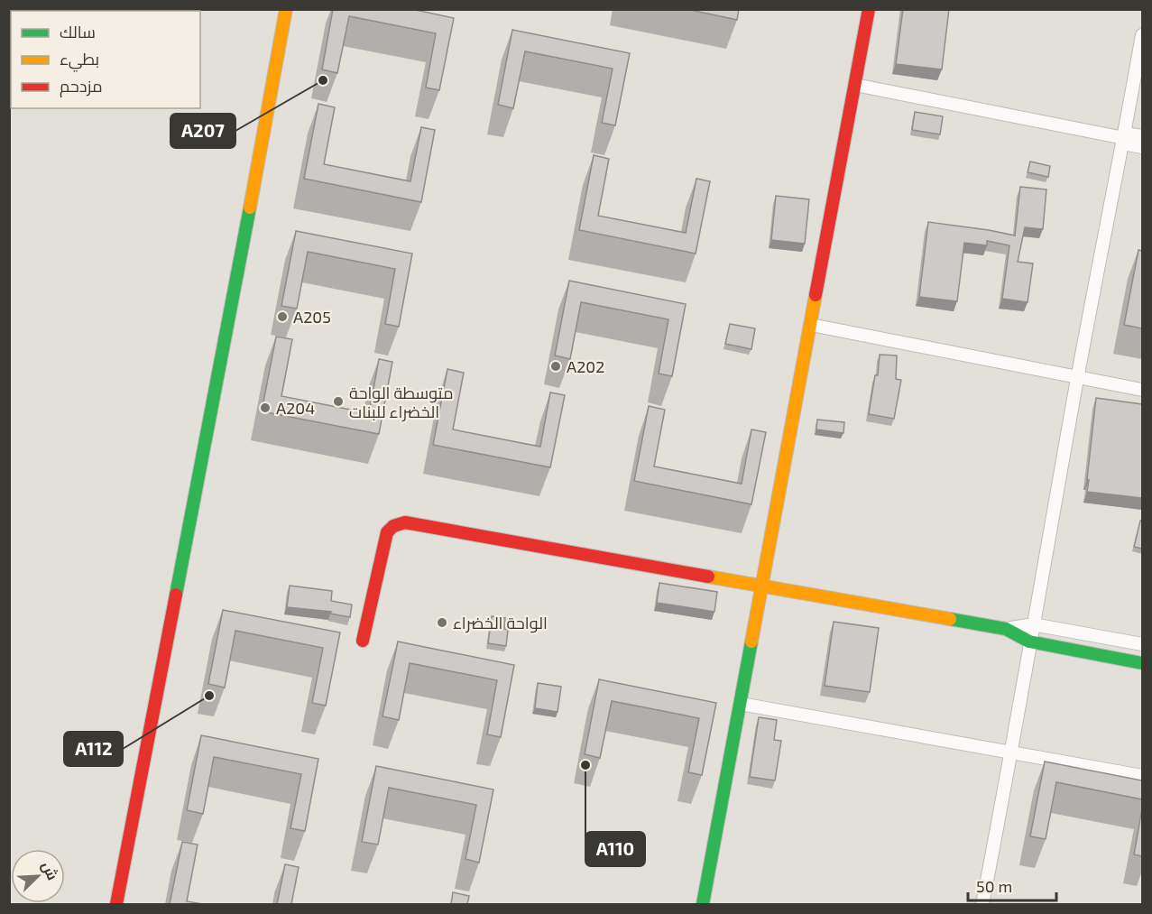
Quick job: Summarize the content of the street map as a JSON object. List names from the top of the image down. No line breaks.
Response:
{"places":["A207","A205","A202","متوسطة الواحة الخضراء للبنات","A204","الواحة الخضراء","A112","A110"],"legend":["سالك","بطيء","مزدحم"],"scale_bar":"50 m","north":"top right"}
